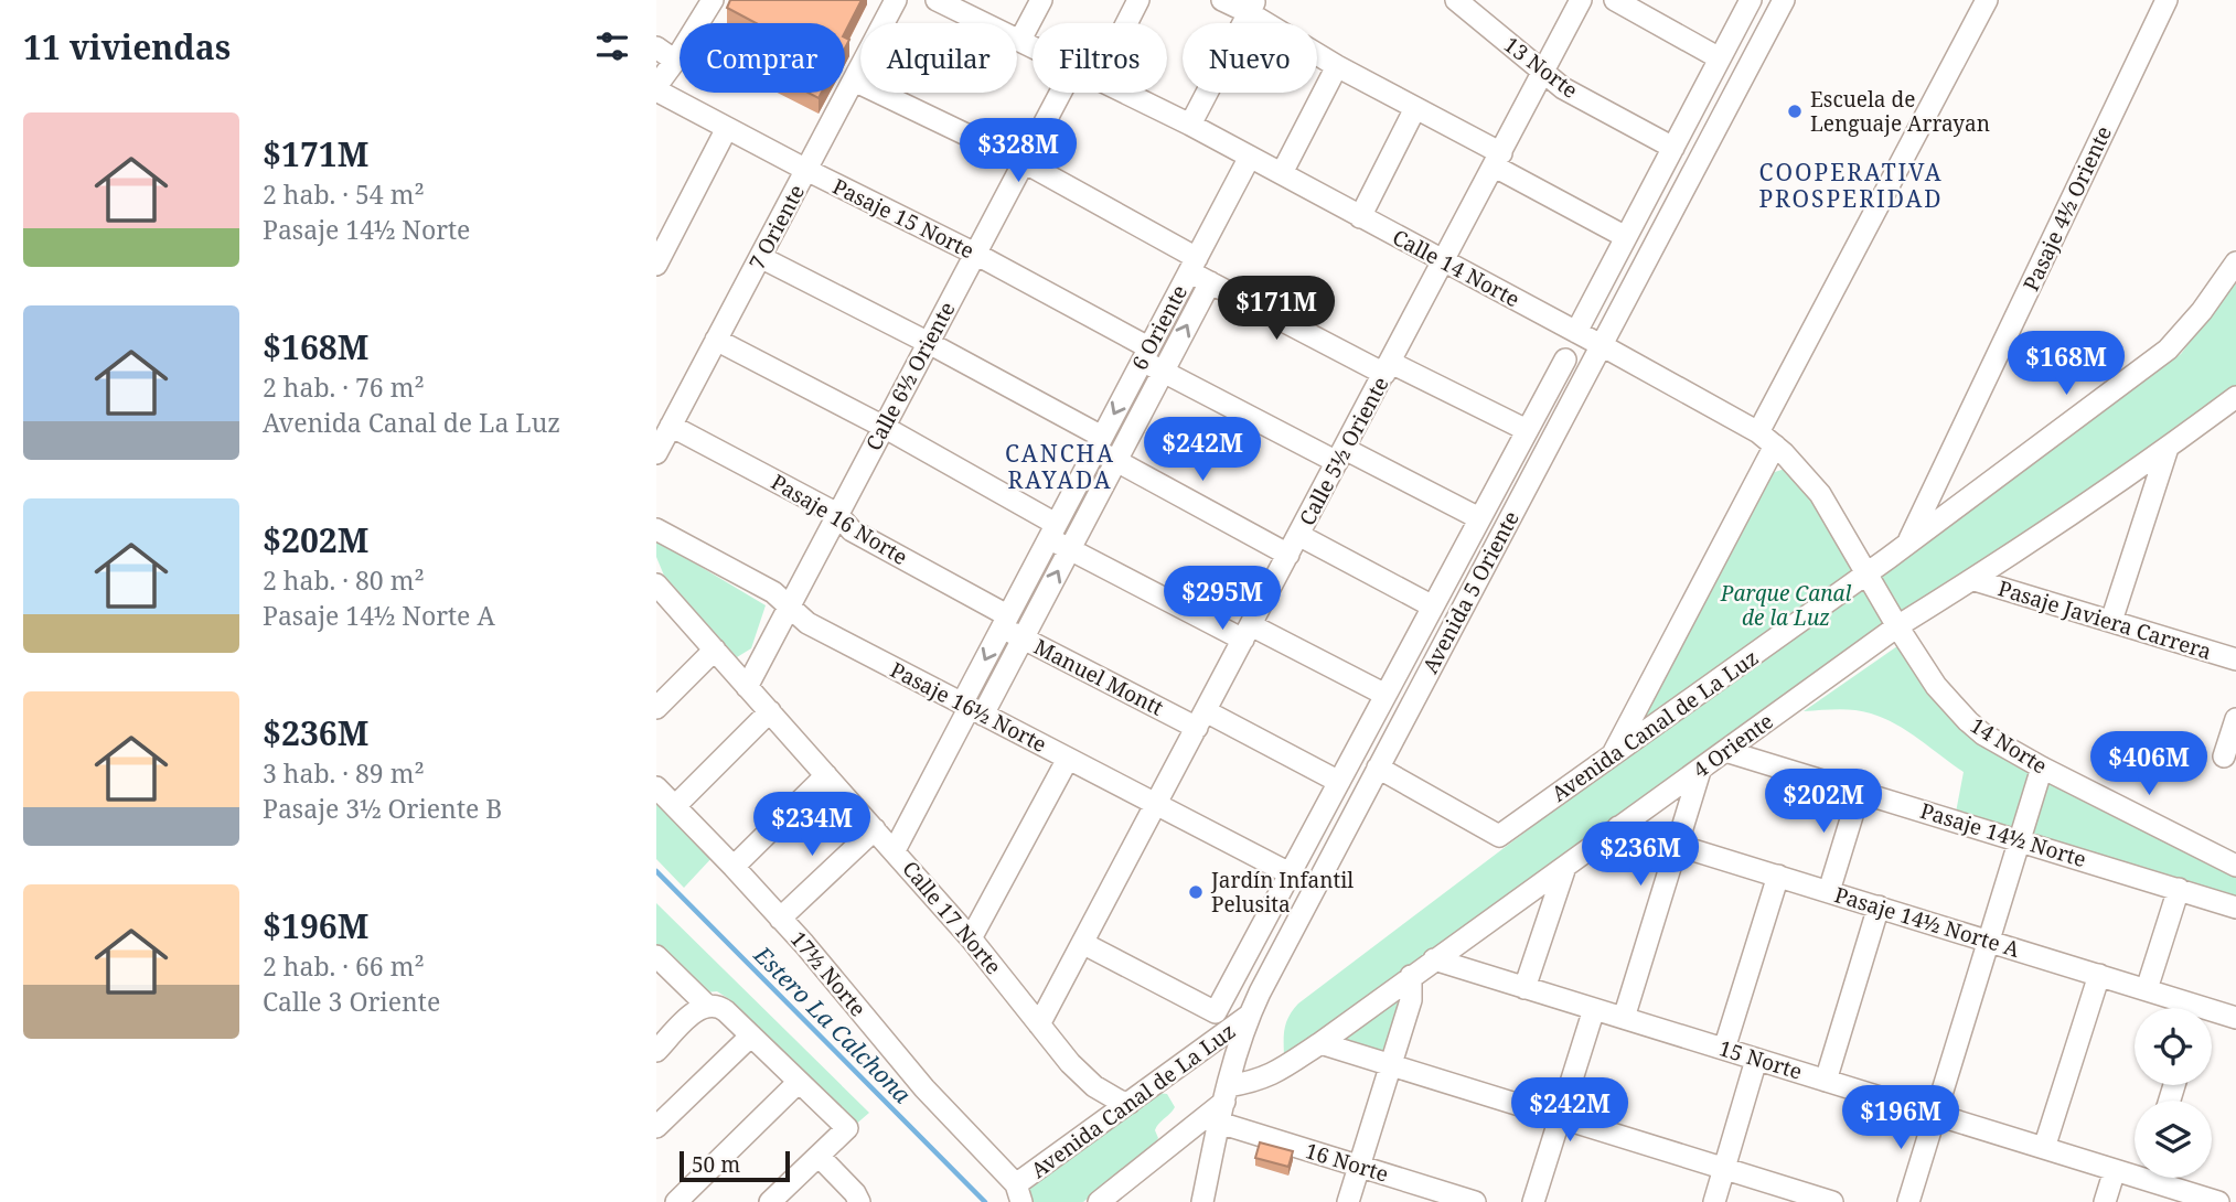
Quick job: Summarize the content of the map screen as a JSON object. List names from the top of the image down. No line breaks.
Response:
{"streets":{"street":["13 Norte","Pasaje 4½ Oriente","Pasaje 15 Norte","7 Oriente","Calle 14 Norte","6 Oriente","Calle 6½ Oriente","Calle 5½ Oriente","Pasaje 16 Norte","Avenida 5 Oriente","Pasaje Javiera Carrera","Manuel Montt","Pasaje 16½ Norte","Avenida Canal de La Luz","4 Oriente","14 Norte","Pasaje 14½ Norte","Calle 17 Norte","Pasaje 14½ Norte A","17½ Norte","15 Norte","16 Norte"]},"crossings":[["13 Norte","Calle 5½ Oriente"],["Pasaje 4½ Oriente","Avenida Canal de La Luz"],["Pasaje 15 Norte","7 Oriente"],["Pasaje 15 Norte","6 Oriente"],["Pasaje 15 Norte","Calle 6½ Oriente"],["Pasaje 15 Norte","Calle 5½ Oriente"],["7 Oriente","Pasaje 16 Norte"],["Calle 14 Norte","6 Oriente"],["Calle 14 Norte","Calle 5½ Oriente"],["Calle 14 Norte","Avenida 5 Oriente"],["Calle 14 Norte","Avenida Canal de La Luz"],["Calle 14 Norte","4 Oriente"],["Calle 14 Norte","14 Norte"],["6 Oriente","Pasaje 16 Norte"],["6 Oriente","Manuel Montt"],["6 Oriente","Pasaje 16½ Norte"],["6 Oriente","Calle 17 Norte"],["Calle 6½ Oriente","Pasaje 16 Norte"],["Calle 6½ Oriente","Pasaje 16½ Norte"],["Calle 6½ Oriente","Calle 17 Norte"],["Calle 5½ Oriente","Manuel Montt"],["Calle 5½ Oriente","Pasaje 16½ Norte"],["Calle 5½ Oriente","Calle 17 Norte"],["Pasaje 16 Norte","Manuel Montt"],["Avenida 5 Oriente","Avenida Canal de La Luz"],["Avenida 5 Oriente","4 Oriente"],["Avenida 5 Oriente","16 Norte"],["Pasaje Javiera Carrera","4 Oriente"],["Avenida Canal de La Luz","Calle 17 Norte"],["Avenida Canal de La Luz","17½ Norte"],["4 Oriente","14 Norte"],["4 Oriente","Pasaje 14½ Norte"],["4 Oriente","Pasaje 14½ Norte A"],["4 Oriente","15 Norte"]],"districts":["COOPERATIVA PROSPERIDAD","CANCHA RAYADA"],"water":["Estero La Calchona"],"parks":["Parque Canal de la Luz"],"places":["Escuela de Lenguaje Arrayan","Jardín Infantil Pelusita"],"scale_bar":"50 m","page":{"heading":"11 viviendas","chip":["Comprar","Alquilar","Filtros","Nuevo"],"list":[{"name":"$171M","note":"2 hab. · 54 m² · Pasaje 14½ Norte"},{"name":"$168M","note":"2 hab. · 76 m² · Avenida Canal de La Luz"},{"name":"$202M","note":"2 hab. · 80 m² · Pasaje 14½ Norte A"},{"name":"$236M","note":"3 hab. · 89 m² · Pasaje 3½ Oriente B"},{"name":"$196M","note":"2 hab. · 66 m² · Calle 3 Oriente"}],"price":["$328M","$171M","$168M","$242M","$295M","$406M","$202M","$234M","$236M","$242M","$196M"],"scale":"50 m"}}
